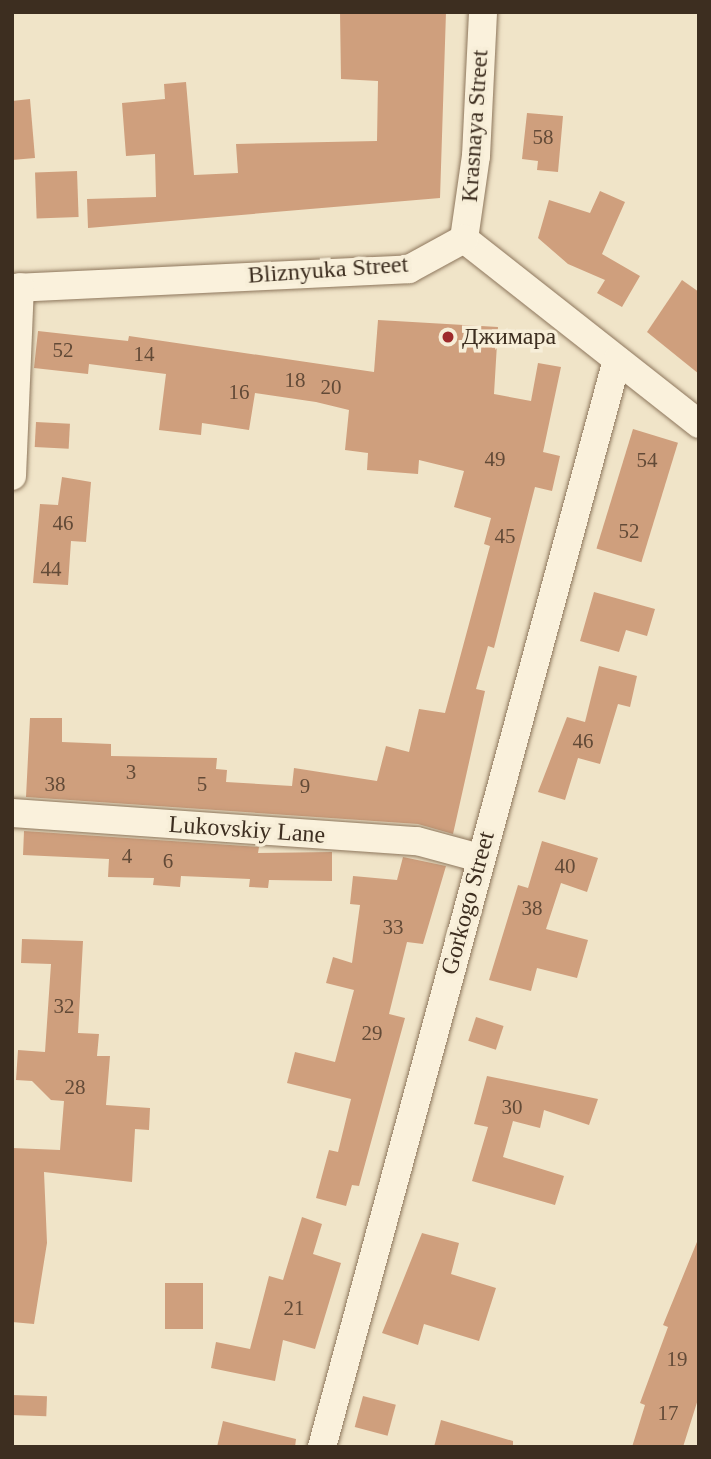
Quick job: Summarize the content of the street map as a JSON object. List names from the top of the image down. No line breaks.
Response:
{"streets":{"street":["Krasnaya Street","Bliznyuka Street","Lukovskiy Lane","Gorkogo Street"]},"crossings":[["Krasnaya Street","Bliznyuka Street"],["Lukovskiy Lane","Gorkogo Street"]],"places":["Джимара"],"house_numbers":["58","52","14","18","20","16","49","54","46","52","45","44","46","3","38","5","9","4","6","40","38","33","32","29","28","30","21","19","17"]}
